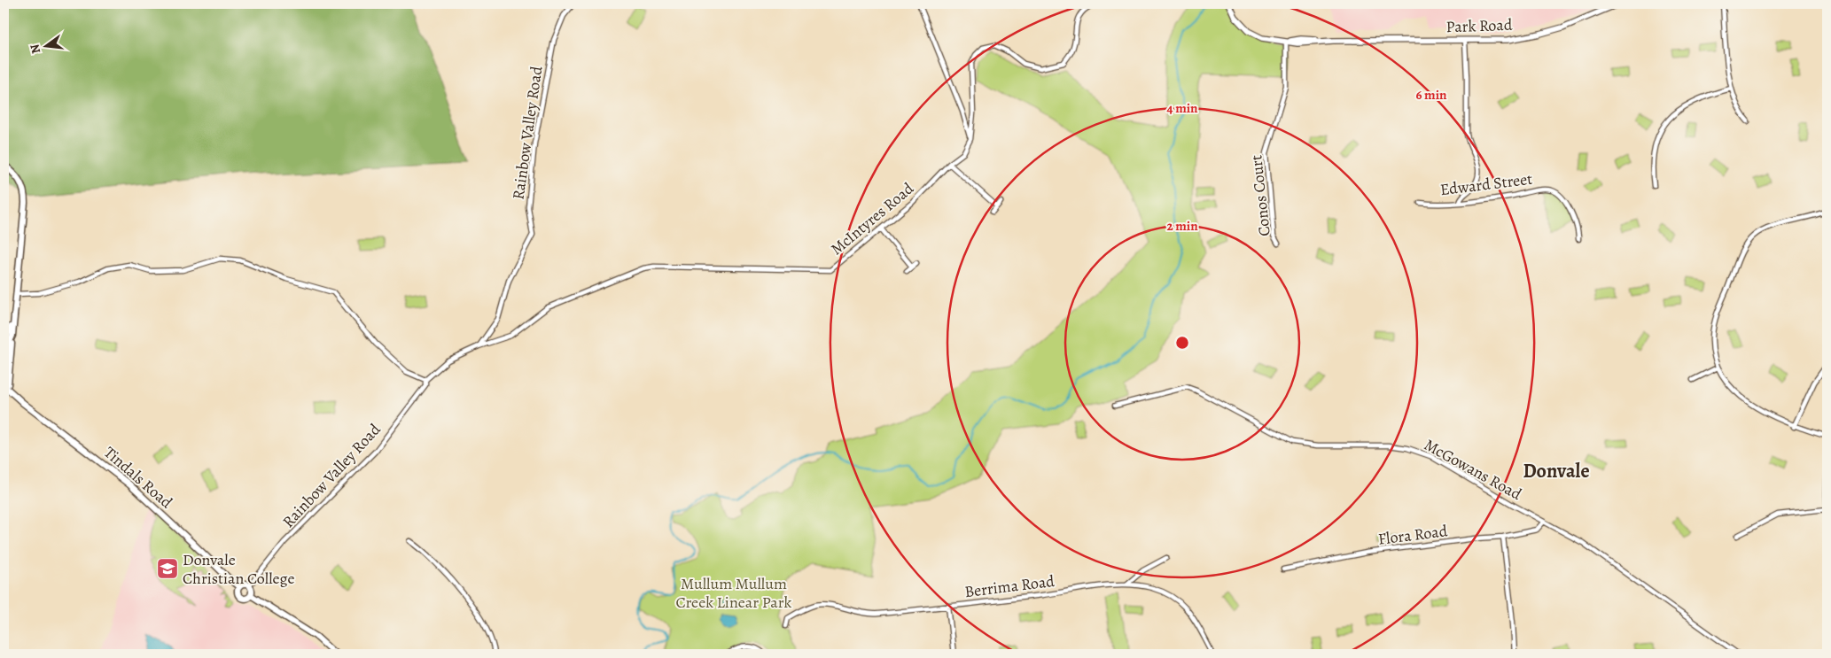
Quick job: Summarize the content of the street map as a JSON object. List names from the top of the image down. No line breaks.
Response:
{"streets":{"main road":["Tindals Road"],"street":["Park Road","Rainbow Valley Road","Edward Street","Conos Court","McIntyres Road","McGowans Road","Flora Road","Berrima Road"]},"crossings":[["Park Road","Conos Court"],["Rainbow Valley Road","McIntyres Road"],["Rainbow Valley Road","Tindals Road"],["McGowans Road","Flora Road"]],"districts":["Donvale"],"parks":["Mullum Mullum Creek Linear Park"],"places":{"school or university":["Donvale Christian College"]},"north":"left","rings":["6 min","4 min","2 min"]}
